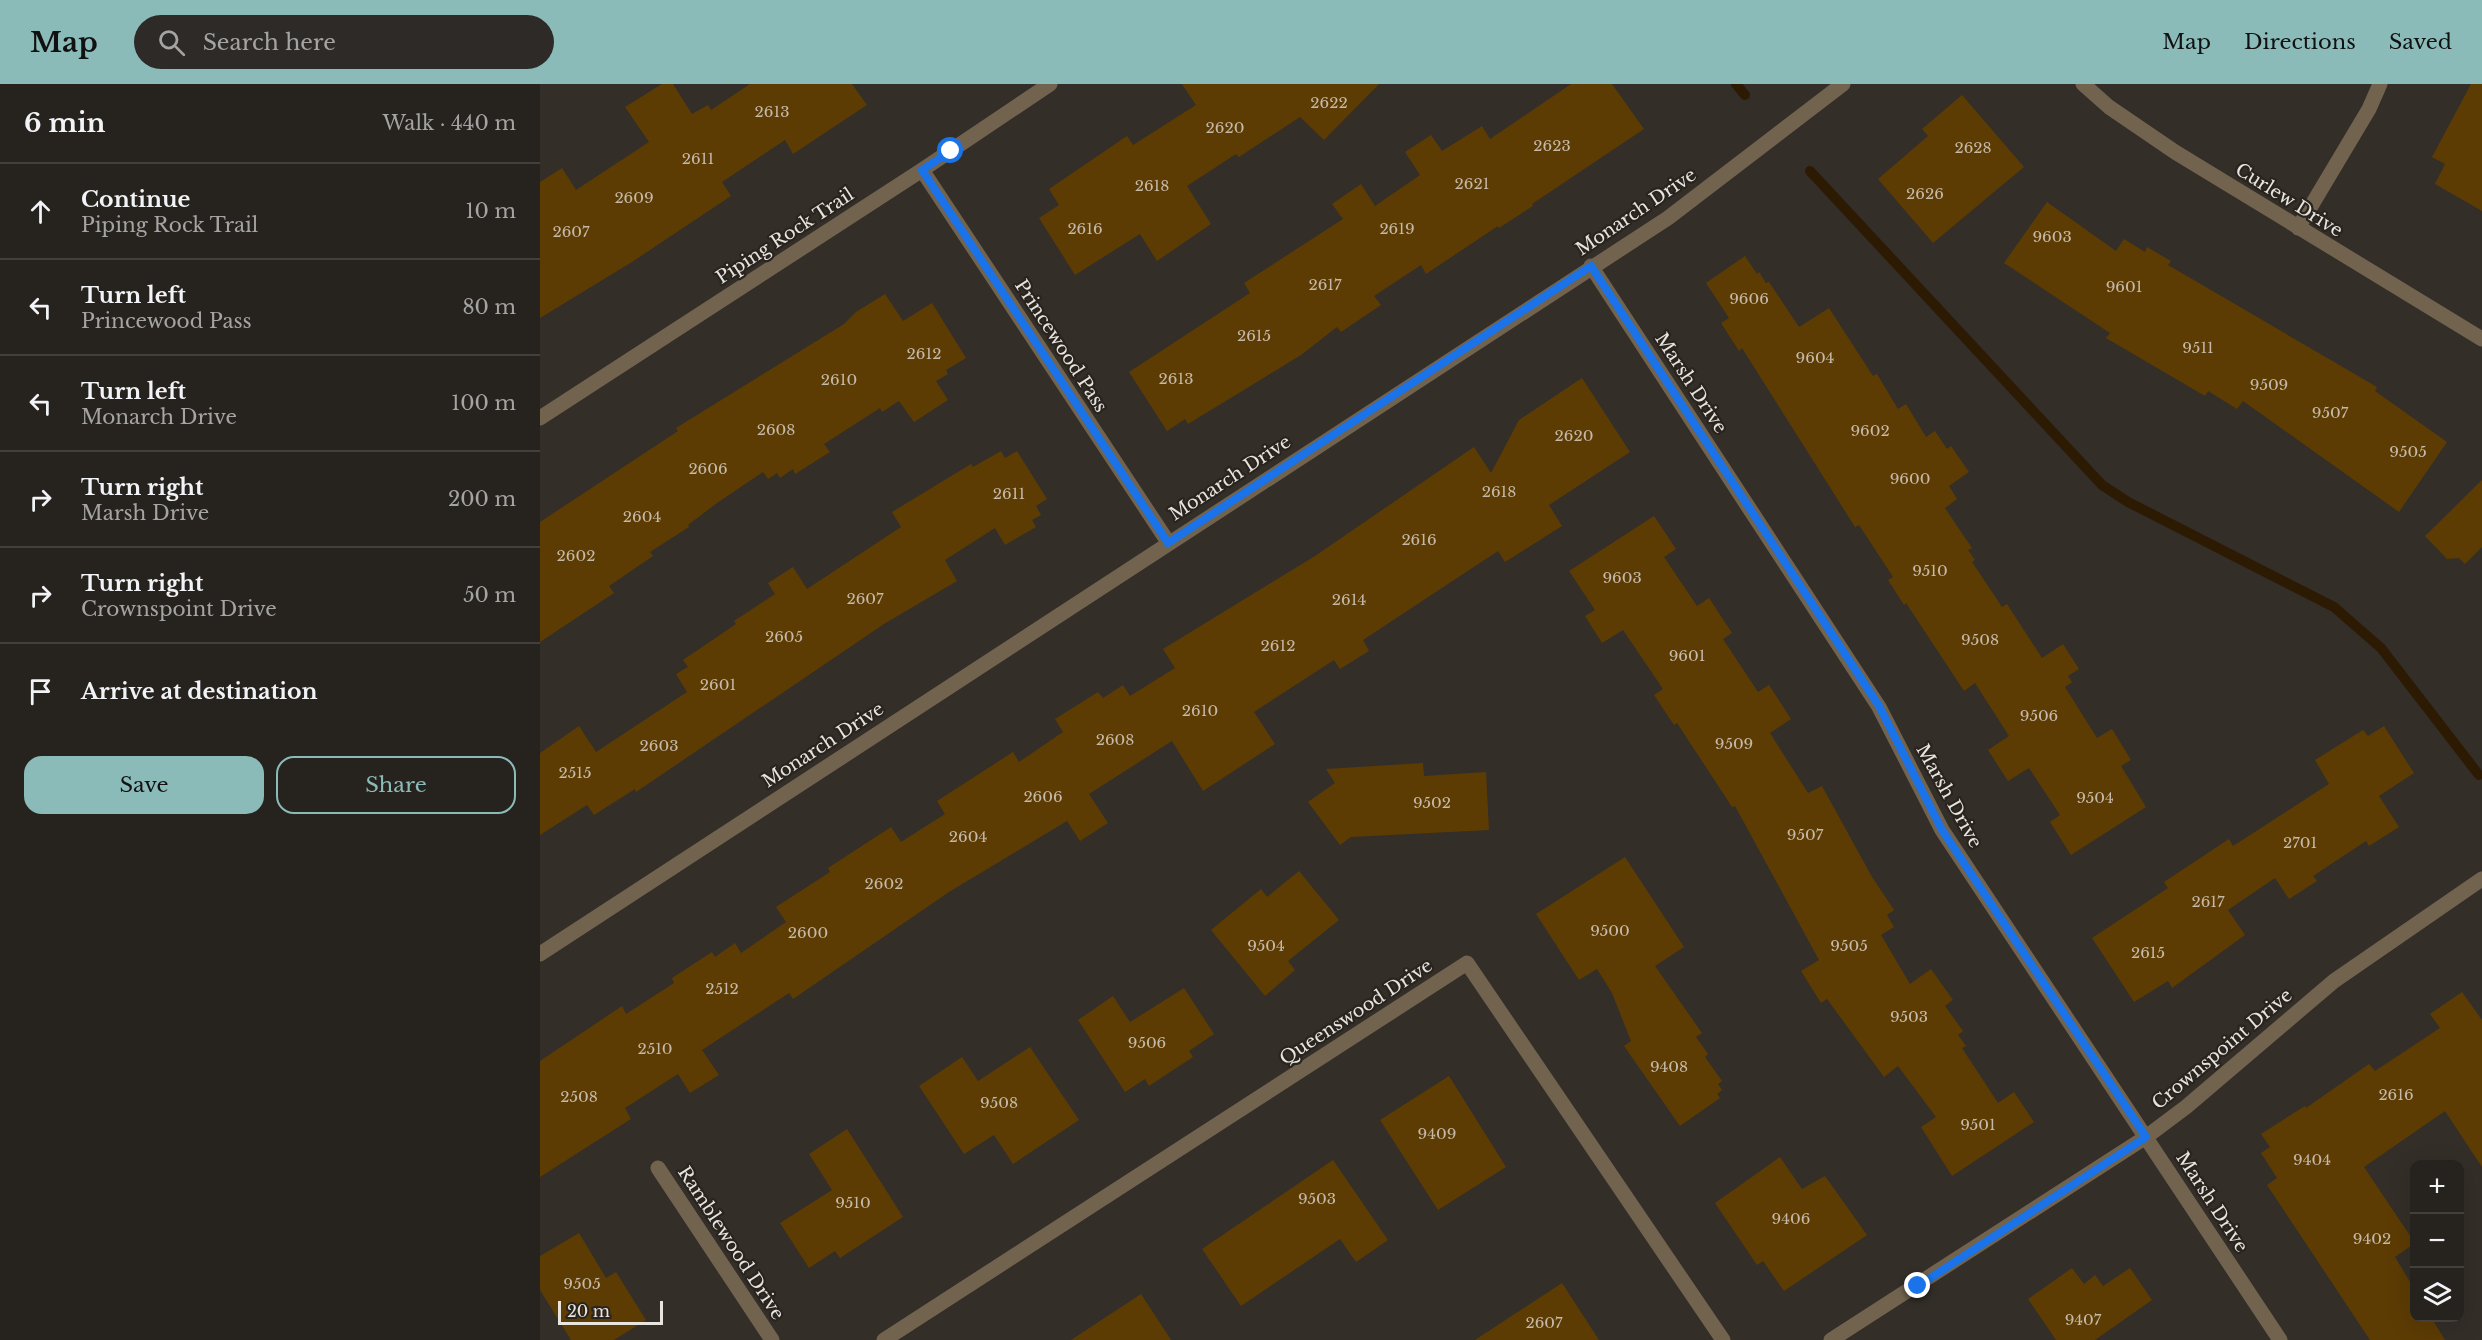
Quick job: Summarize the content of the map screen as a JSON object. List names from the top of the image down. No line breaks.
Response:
{"streets":{"street":["Curlew Drive","Monarch Drive","Piping Rock Trail","Princewood Pass","Marsh Drive","Queenswood Drive","Crownspoint Drive","Ramblewood Drive"]},"crossings":[["Monarch Drive","Princewood Pass"],["Monarch Drive","Marsh Drive"],["Piping Rock Trail","Princewood Pass"],["Marsh Drive","Crownspoint Drive"]],"house_numbers":["2622","2613","2620","2623","2628","2611","2621","2618","2626","2609","2616","2619","2607","9603","2617","9601","9606","2615","9511","2612","9604","2613","2610","9509","9507","2608","9602","2620","9505","2606","9600","2618","2611","2604","2616","2602","9510","9603","2607","2614","2605","9508","2612","9601","2601","2610","9506","2608","9509","2603","2515","2606","9504","9502","9507","2604","2701","2602","2617","9500","2600","9504","9505","2615","2512","9503","9506","2510","9408","2616","2508","9508","9501","9409","9404","9503","9510","9406","9402","9505","9407","2607"],"scale_bar":"20 m","page":{"header":"Map","search":"Search here","nav":["Map","Directions","Saved"],"heading":["6 min","Walk · 440 m"],"list":[["Continue","Piping Rock Trail","10 m"],["Turn left","Princewood Pass","80 m"],["Turn left","Monarch Drive","100 m"],["Turn right","Marsh Drive","200 m"],["Turn right","Crownspoint Drive","50 m"],"Arrive at destination"],"buttons":["Save","Share"],"map_buttons":["+","−"],"scale":"20 m"}}
